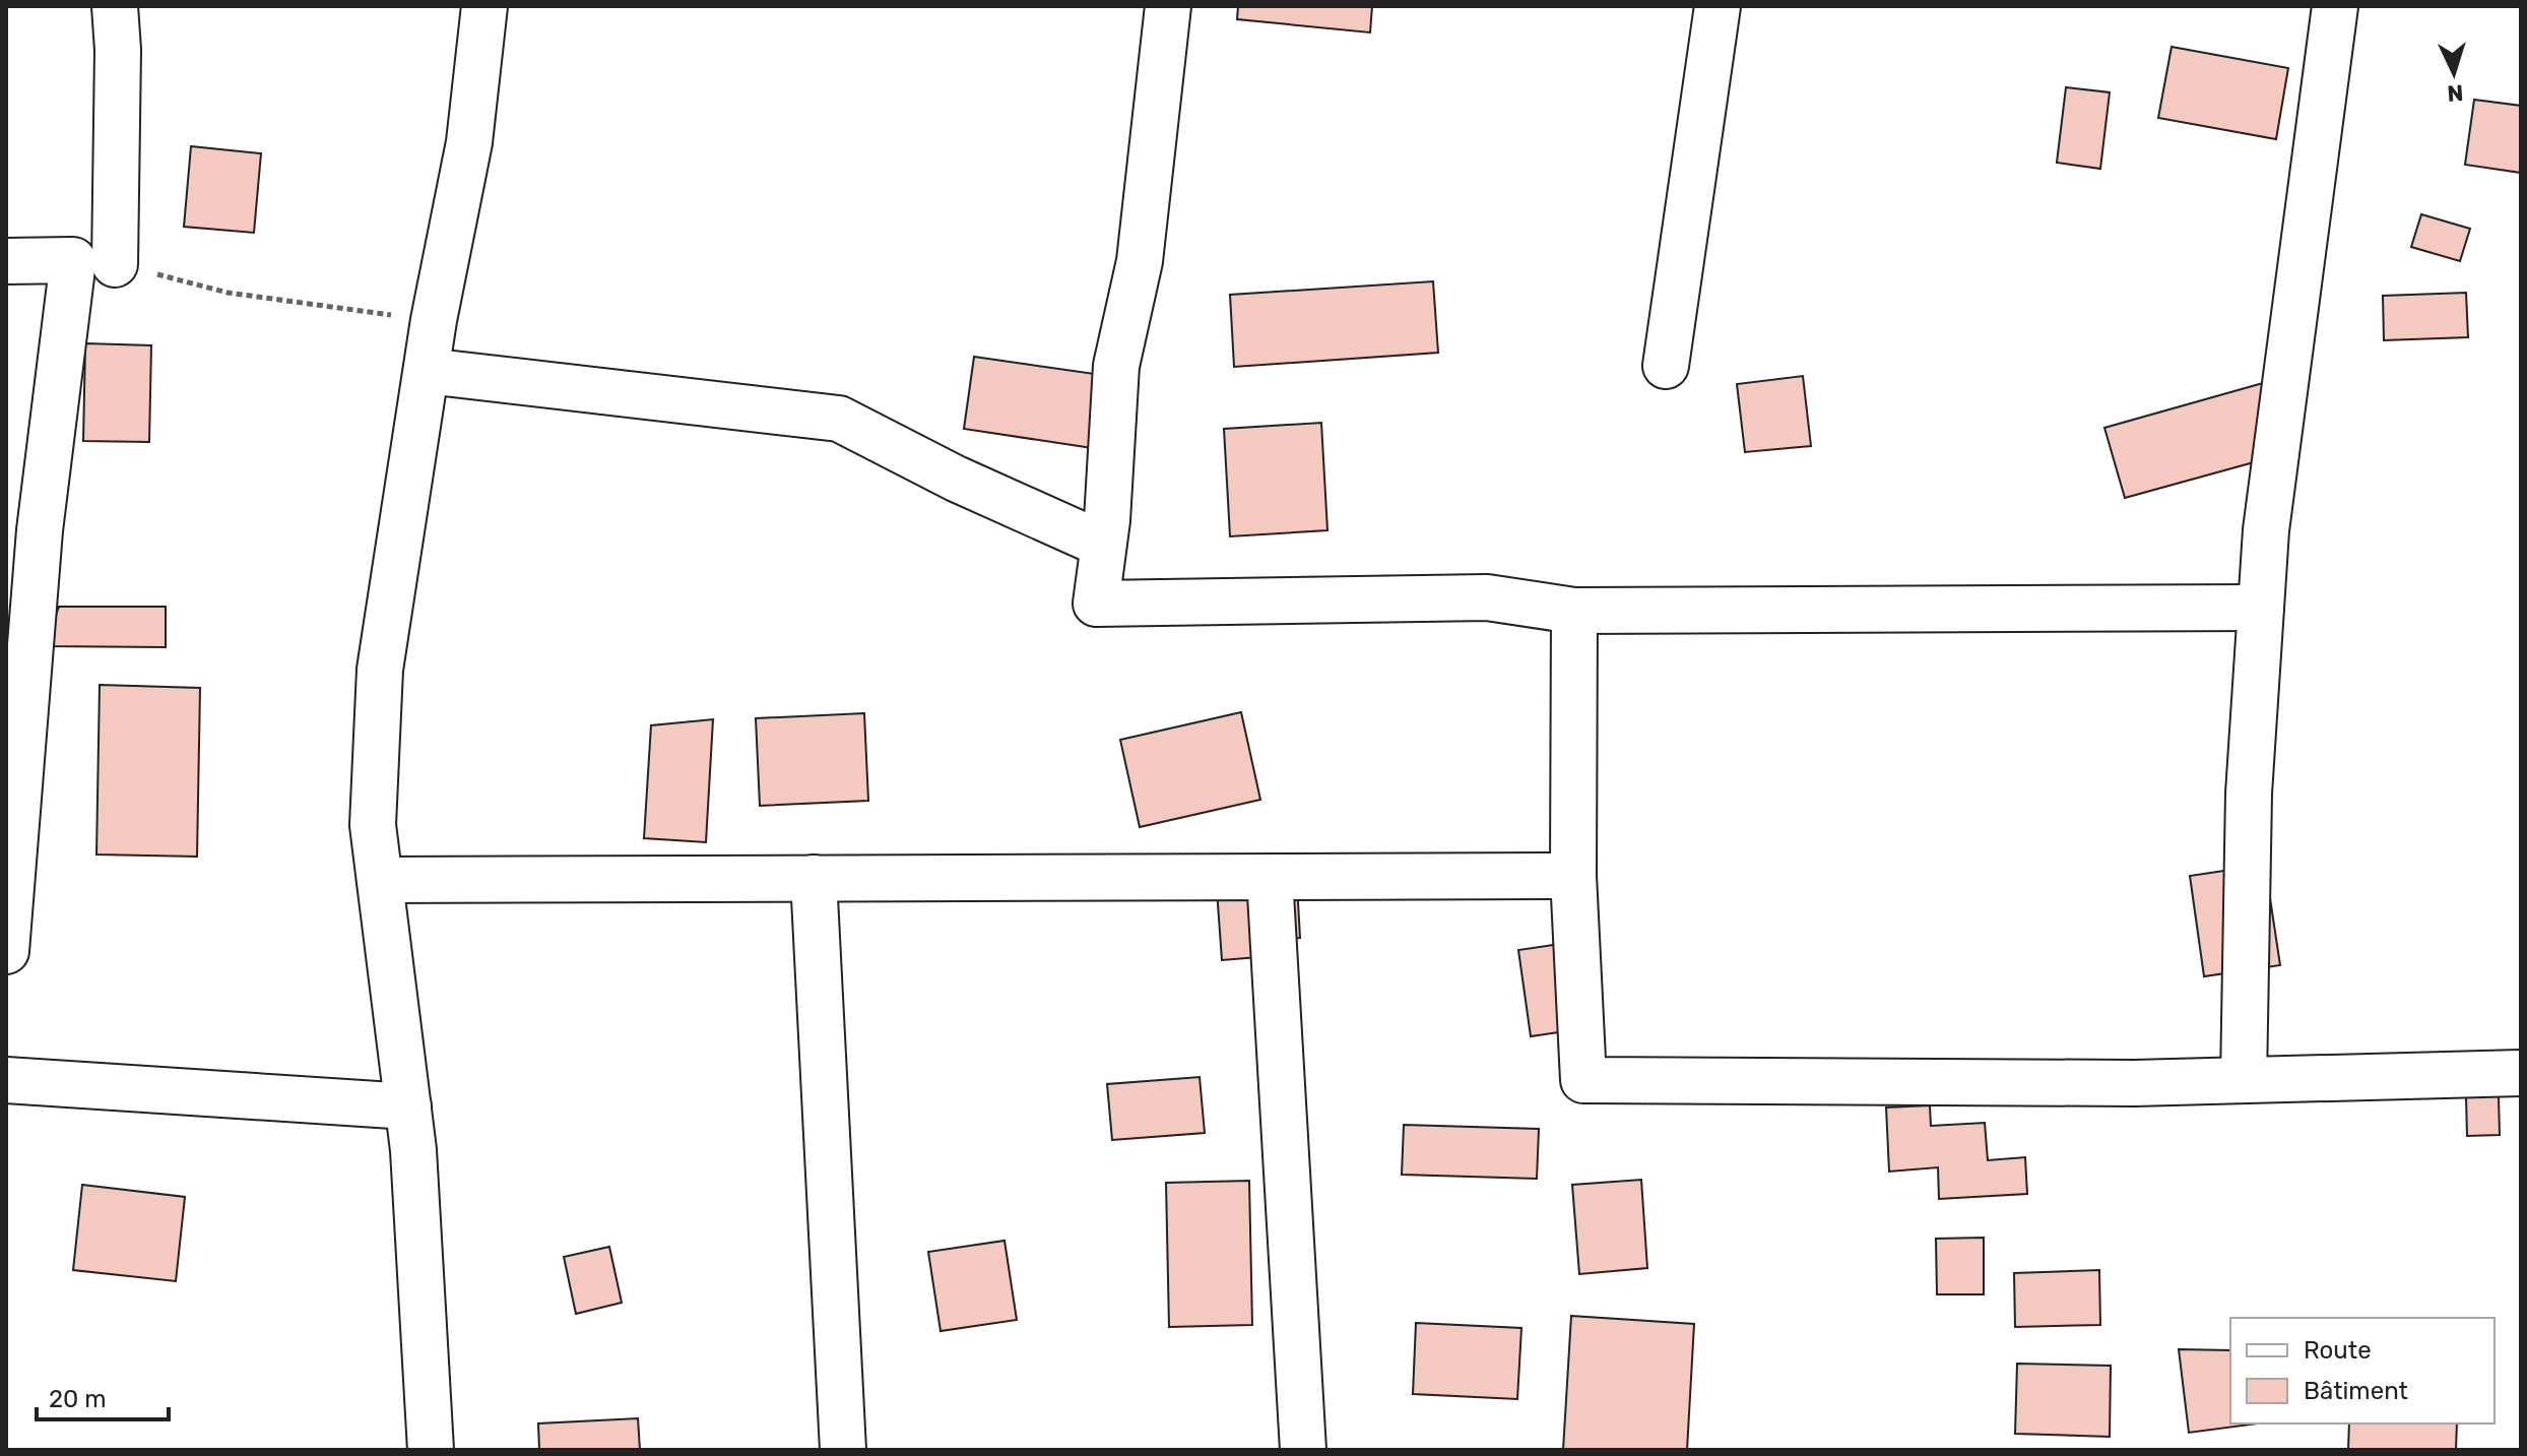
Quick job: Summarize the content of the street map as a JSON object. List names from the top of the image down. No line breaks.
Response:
{"legend":["Route","Bâtiment"],"scale_bar":"20 m","north":"bottom"}
